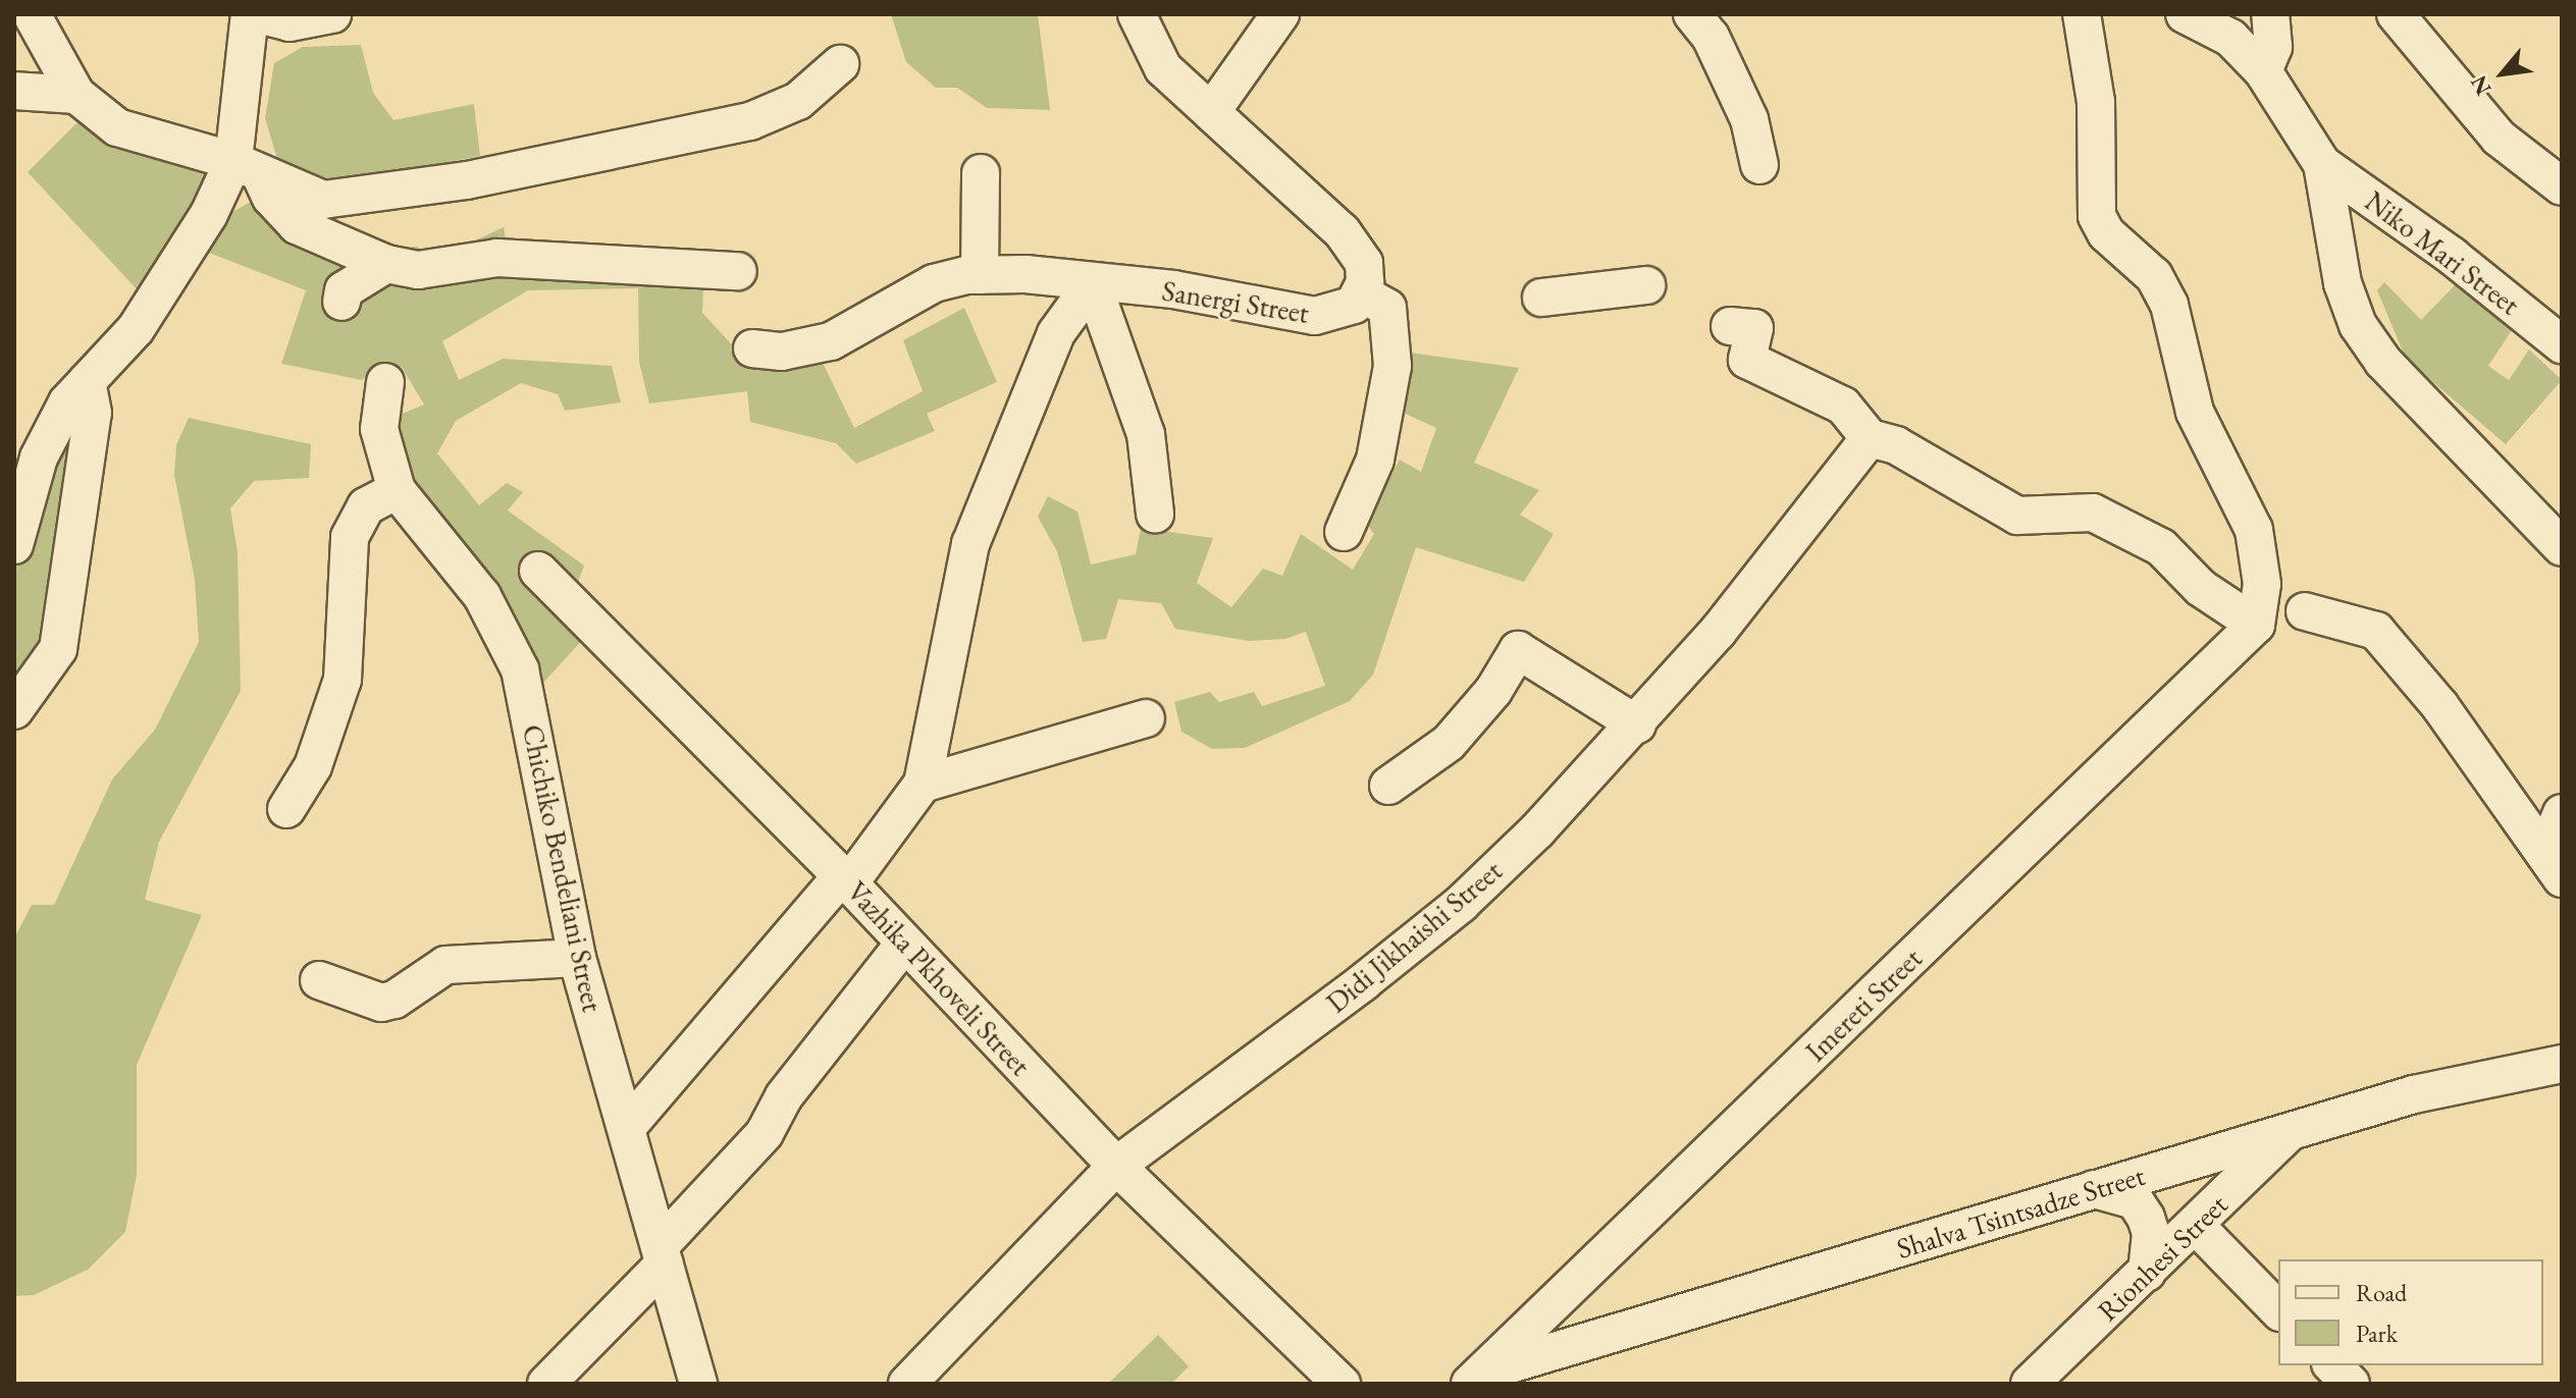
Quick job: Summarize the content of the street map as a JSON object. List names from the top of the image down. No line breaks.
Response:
{"streets":{"street":["Niko Mari Street","Sanergi Street","Chichiko Bendeliani Street","Didi Jikhaishi Street","Vazhika Pkhoveli Street","Imereti Street","Shalva Tsintsadze Street","Rionhesi Street"]},"crossings":[["Didi Jikhaishi Street","Vazhika Pkhoveli Street"],["Imereti Street","Shalva Tsintsadze Street"],["Shalva Tsintsadze Street","Rionhesi Street"]],"legend":["Road","Park"],"north":"bottom left"}
